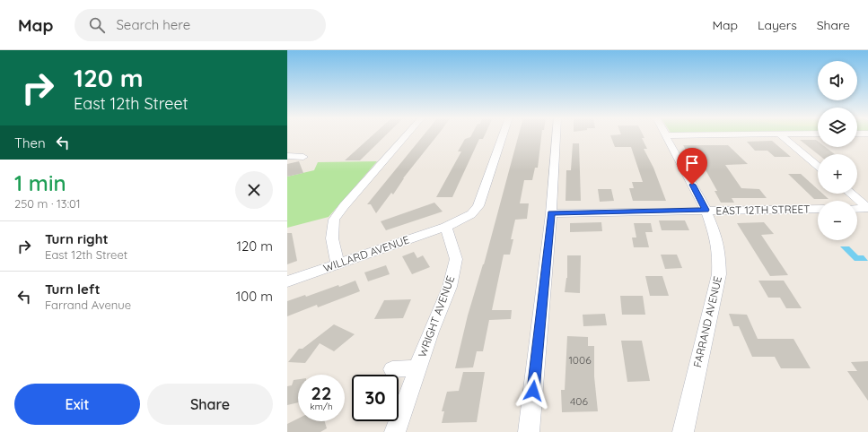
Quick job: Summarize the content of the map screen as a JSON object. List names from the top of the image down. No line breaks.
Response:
{"streets":{"street":["EAST 12TH STREET","WILLARD AVENUE","WRIGHT AVENUE","FARRAND AVENUE"]},"crossings":[["EAST 12TH STREET","FARRAND AVENUE"],["WILLARD AVENUE","WRIGHT AVENUE"]],"house_numbers":["1006","406"],"page":{"header":"Map","search":"Search here","nav":["Map","Layers","Share"],"turn":["120 m","East 12th Street"],"map_buttons":["+","−"],"then":"Then","heading":["1 min","250 m · 13:01"],"list":[{"name":"Turn right","note":"East 12th Street","value":"120 m"},{"name":"Turn left","note":"Farrand Avenue","value":"100 m"}],"speed":"22 km/h","limit":"30","buttons":["Exit","Share"]}}
